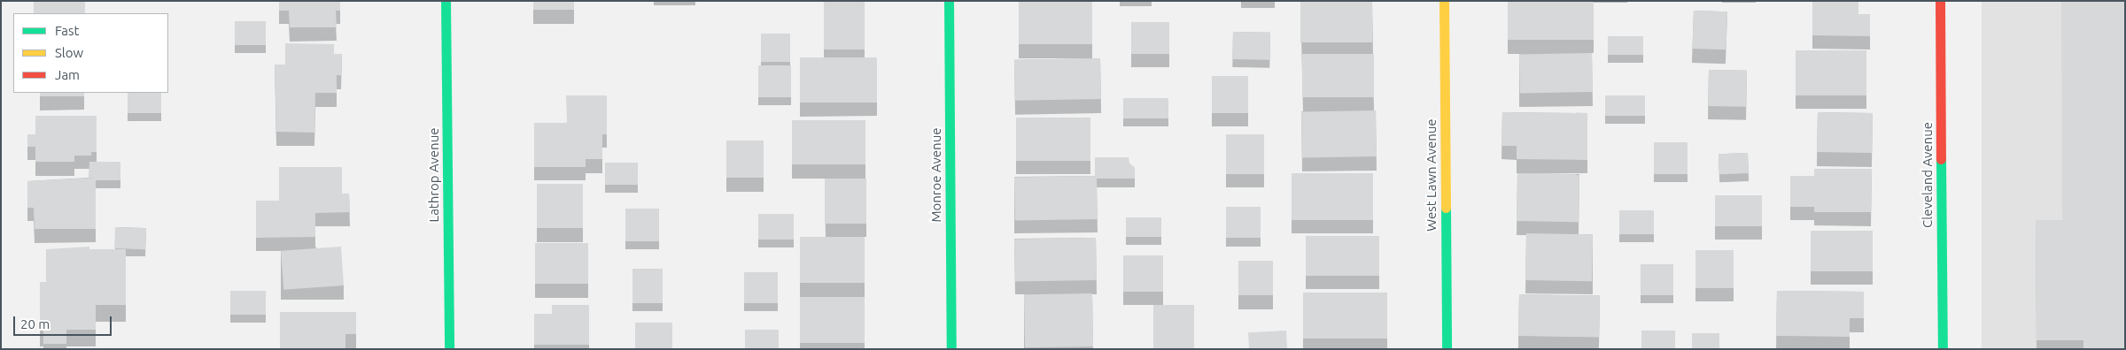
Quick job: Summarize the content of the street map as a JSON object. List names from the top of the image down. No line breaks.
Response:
{"streets":{"street":["Lathrop Avenue","Monroe Avenue","West Lawn Avenue","Cleveland Avenue"]},"legend":["Fast","Slow","Jam"],"scale_bar":"20 m"}
